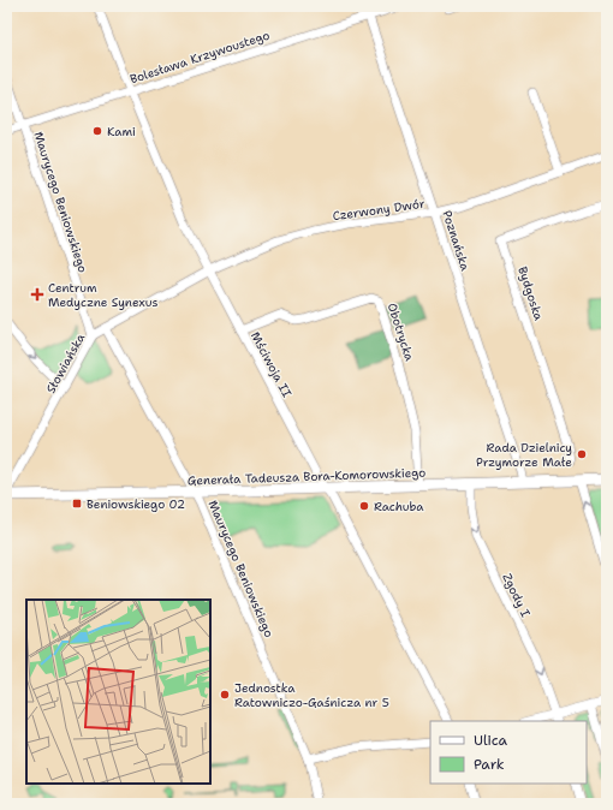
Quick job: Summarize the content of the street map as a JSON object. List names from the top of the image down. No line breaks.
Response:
{"streets":{"street":["Bolesława Krzywoustego","Maurycego Beniowskiego","Czerwony Dwór","Poznańska","Bydgoska","Obotrycka","Słowiańska","Mściwoja II","Generała Tadeusza Bora-Komorowskiego","Zgody I"]},"crossings":[["Bolesława Krzywoustego","Maurycego Beniowskiego"],["Bolesława Krzywoustego","Poznańska"],["Bolesława Krzywoustego","Mściwoja II"],["Maurycego Beniowskiego","Słowiańska"],["Maurycego Beniowskiego","Generała Tadeusza Bora-Komorowskiego"],["Czerwony Dwór","Poznańska"],["Czerwony Dwór","Słowiańska"],["Czerwony Dwór","Mściwoja II"],["Poznańska","Generała Tadeusza Bora-Komorowskiego"],["Obotrycka","Mściwoja II"],["Obotrycka","Generała Tadeusza Bora-Komorowskiego"],["Słowiańska","Mściwoja II"],["Słowiańska","Generała Tadeusza Bora-Komorowskiego"],["Mściwoja II","Generała Tadeusza Bora-Komorowskiego"],["Generała Tadeusza Bora-Komorowskiego","Zgody I"]],"one_way":["Zgody I"],"places":{"other":["Kami","Rada Dzielnicy Przymorze Małe","Rachuba","Jednostka Ratowniczo-Gaśnicza nr 5"],"health":["Centrum Medyczne Synexus"],"transit":["Beniowskiego 02"]},"legend":["Ulica","Park"]}
